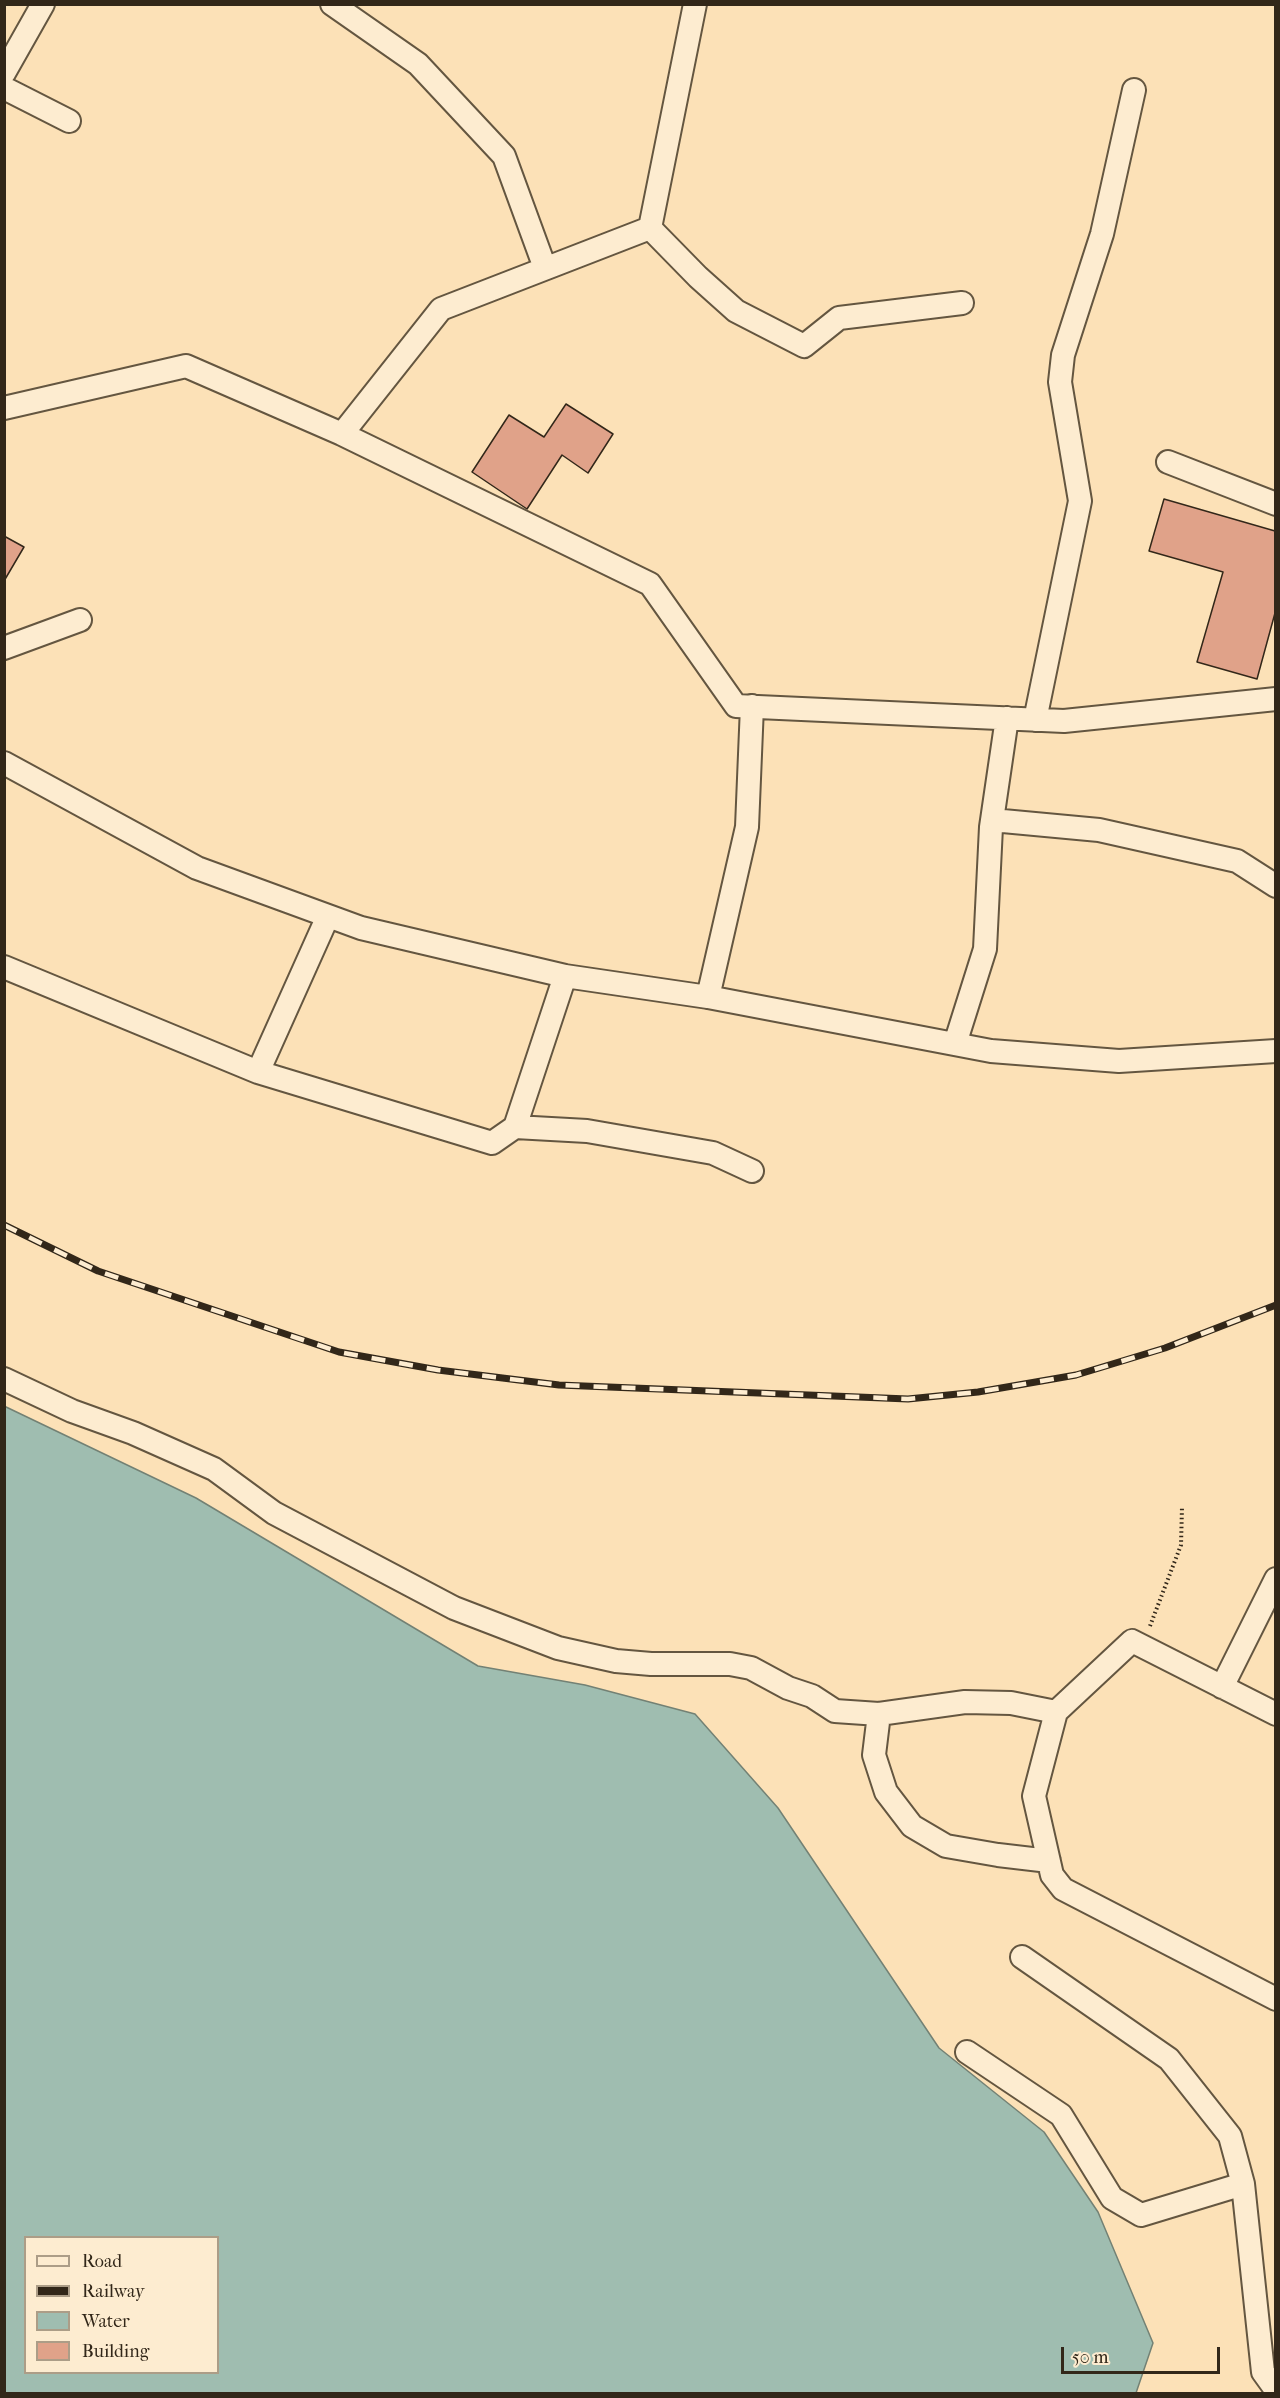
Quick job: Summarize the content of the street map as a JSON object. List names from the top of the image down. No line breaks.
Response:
{"legend":["Road","Railway","Water","Building"],"scale_bar":"50 m"}
